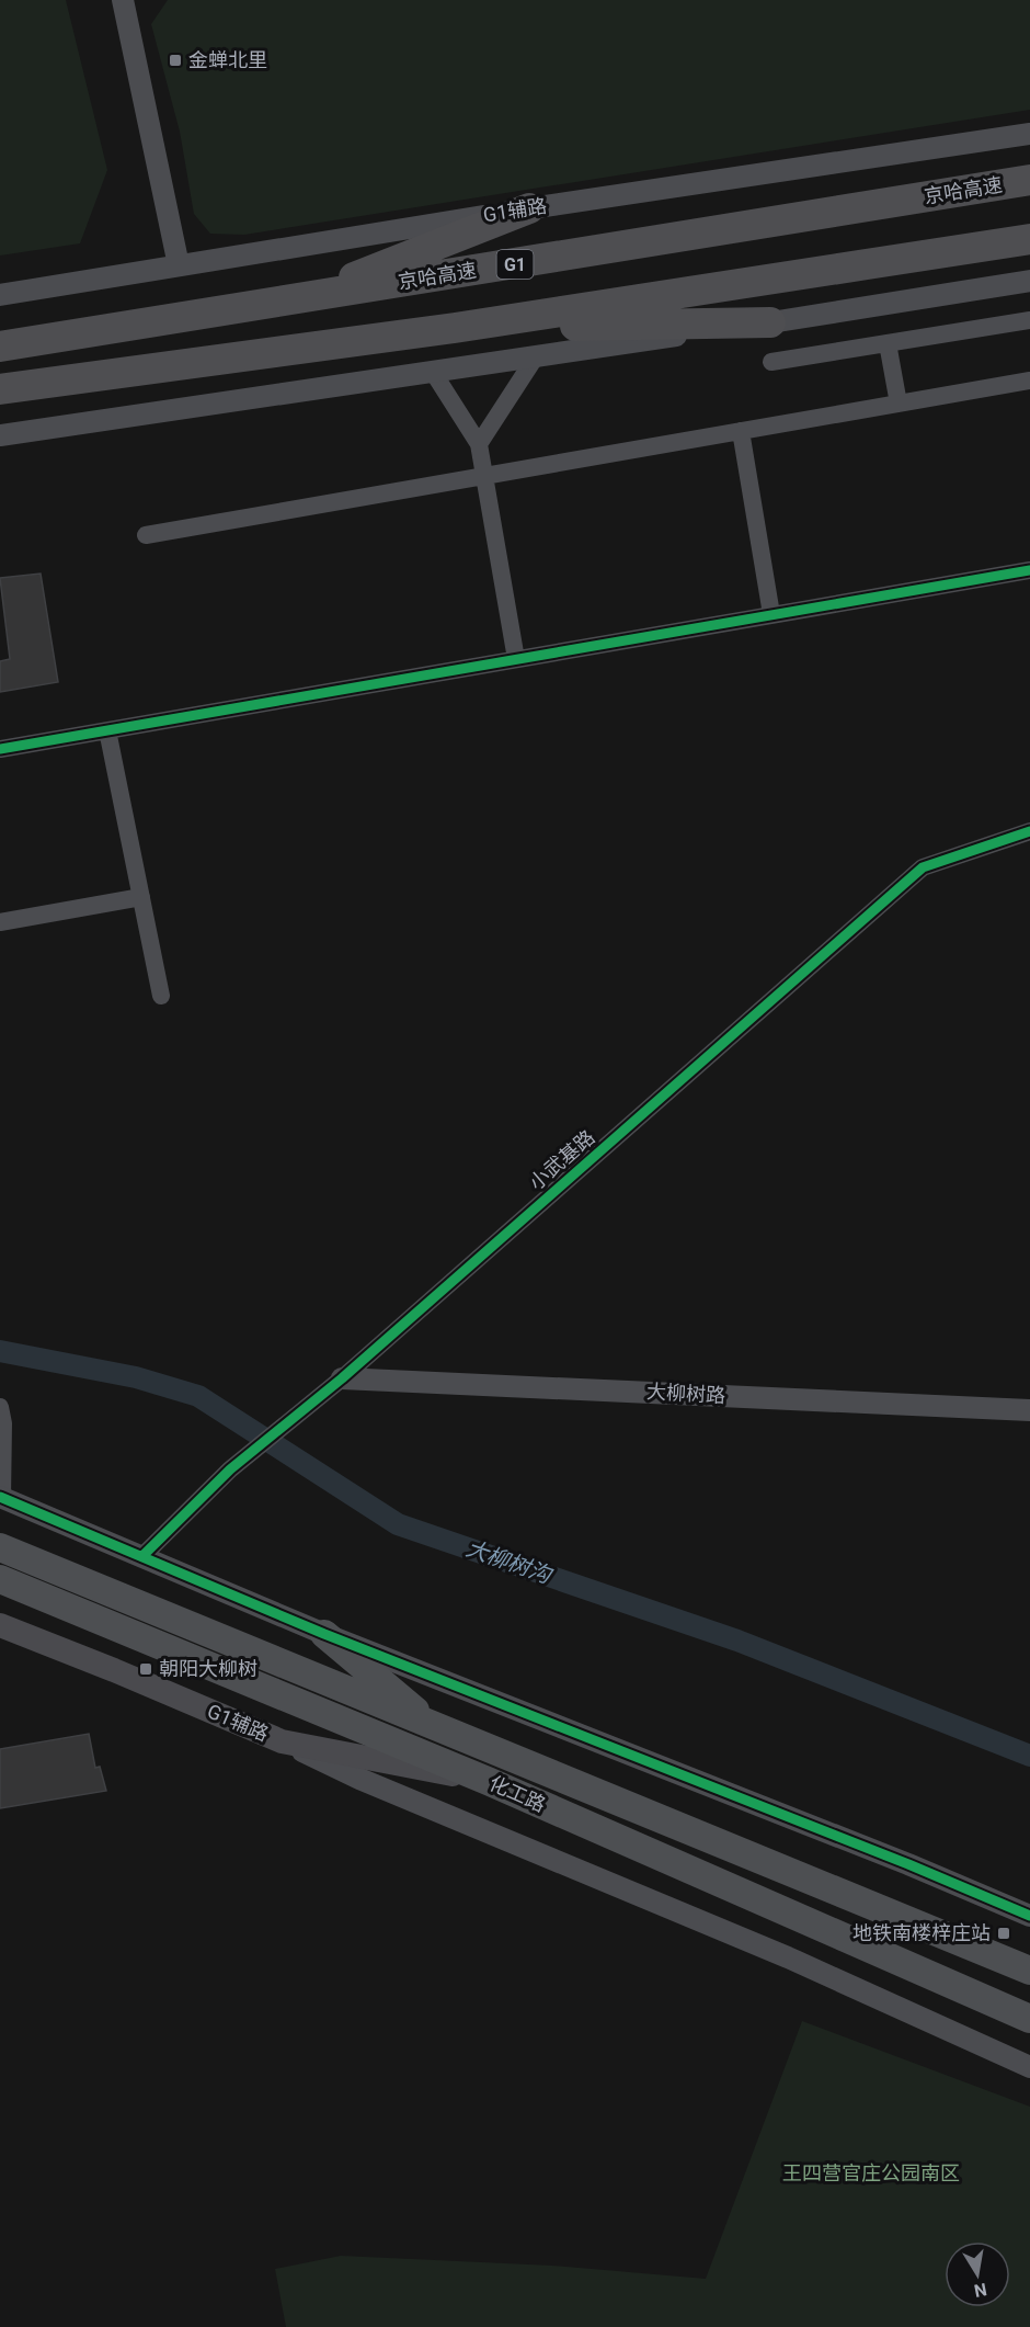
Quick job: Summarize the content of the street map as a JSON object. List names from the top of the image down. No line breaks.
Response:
{"streets":{"highway":["京哈高速","G1"],"main road":["G1辅路","化工路"],"street":["小武基路","大柳树路"]},"crossings":[["G1辅路","化工路"],["小武基路","大柳树路"]],"water":["大柳树沟"],"parks":["王四营官庄公园南区"],"places":{"transit":["金蝉北里","朝阳大柳树","地铁南楼梓庄站"]},"north":"bottom"}
